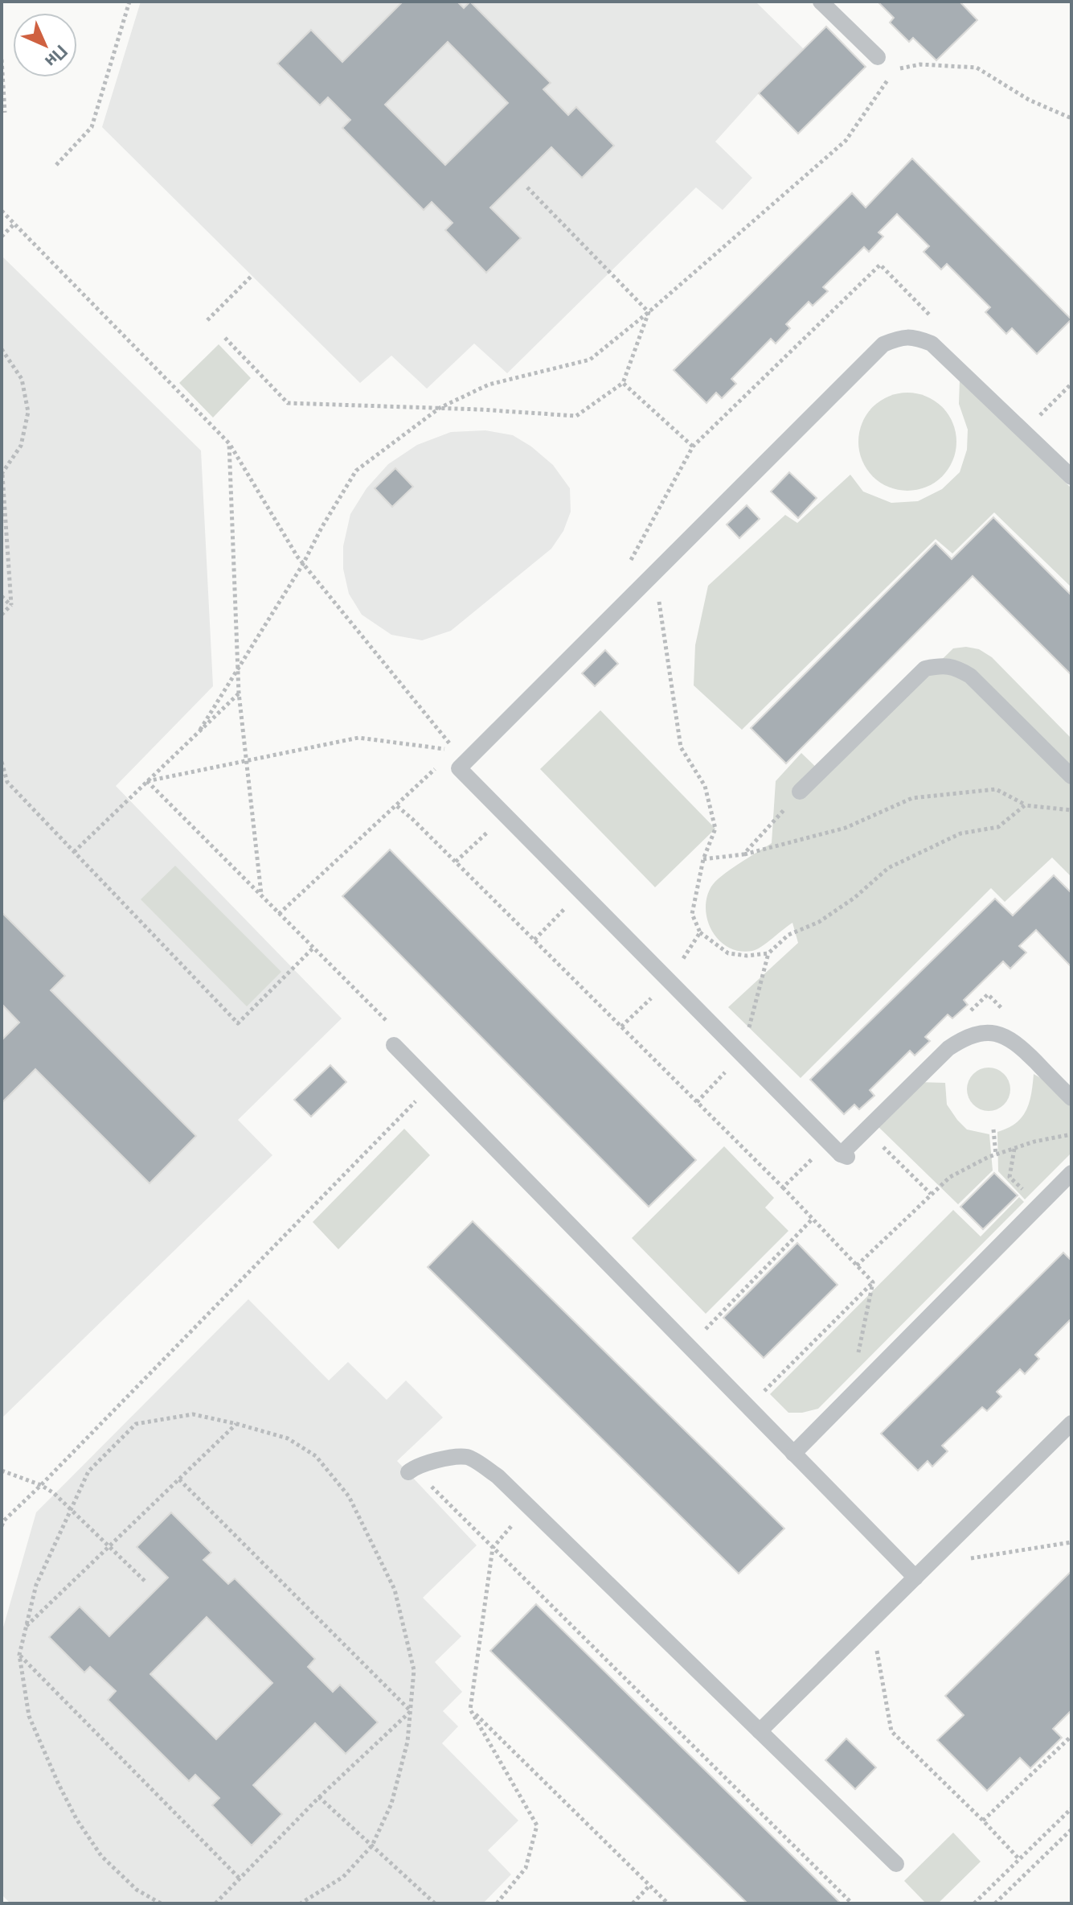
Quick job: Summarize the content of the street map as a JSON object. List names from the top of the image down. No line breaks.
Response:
{"north":"bottom right"}
